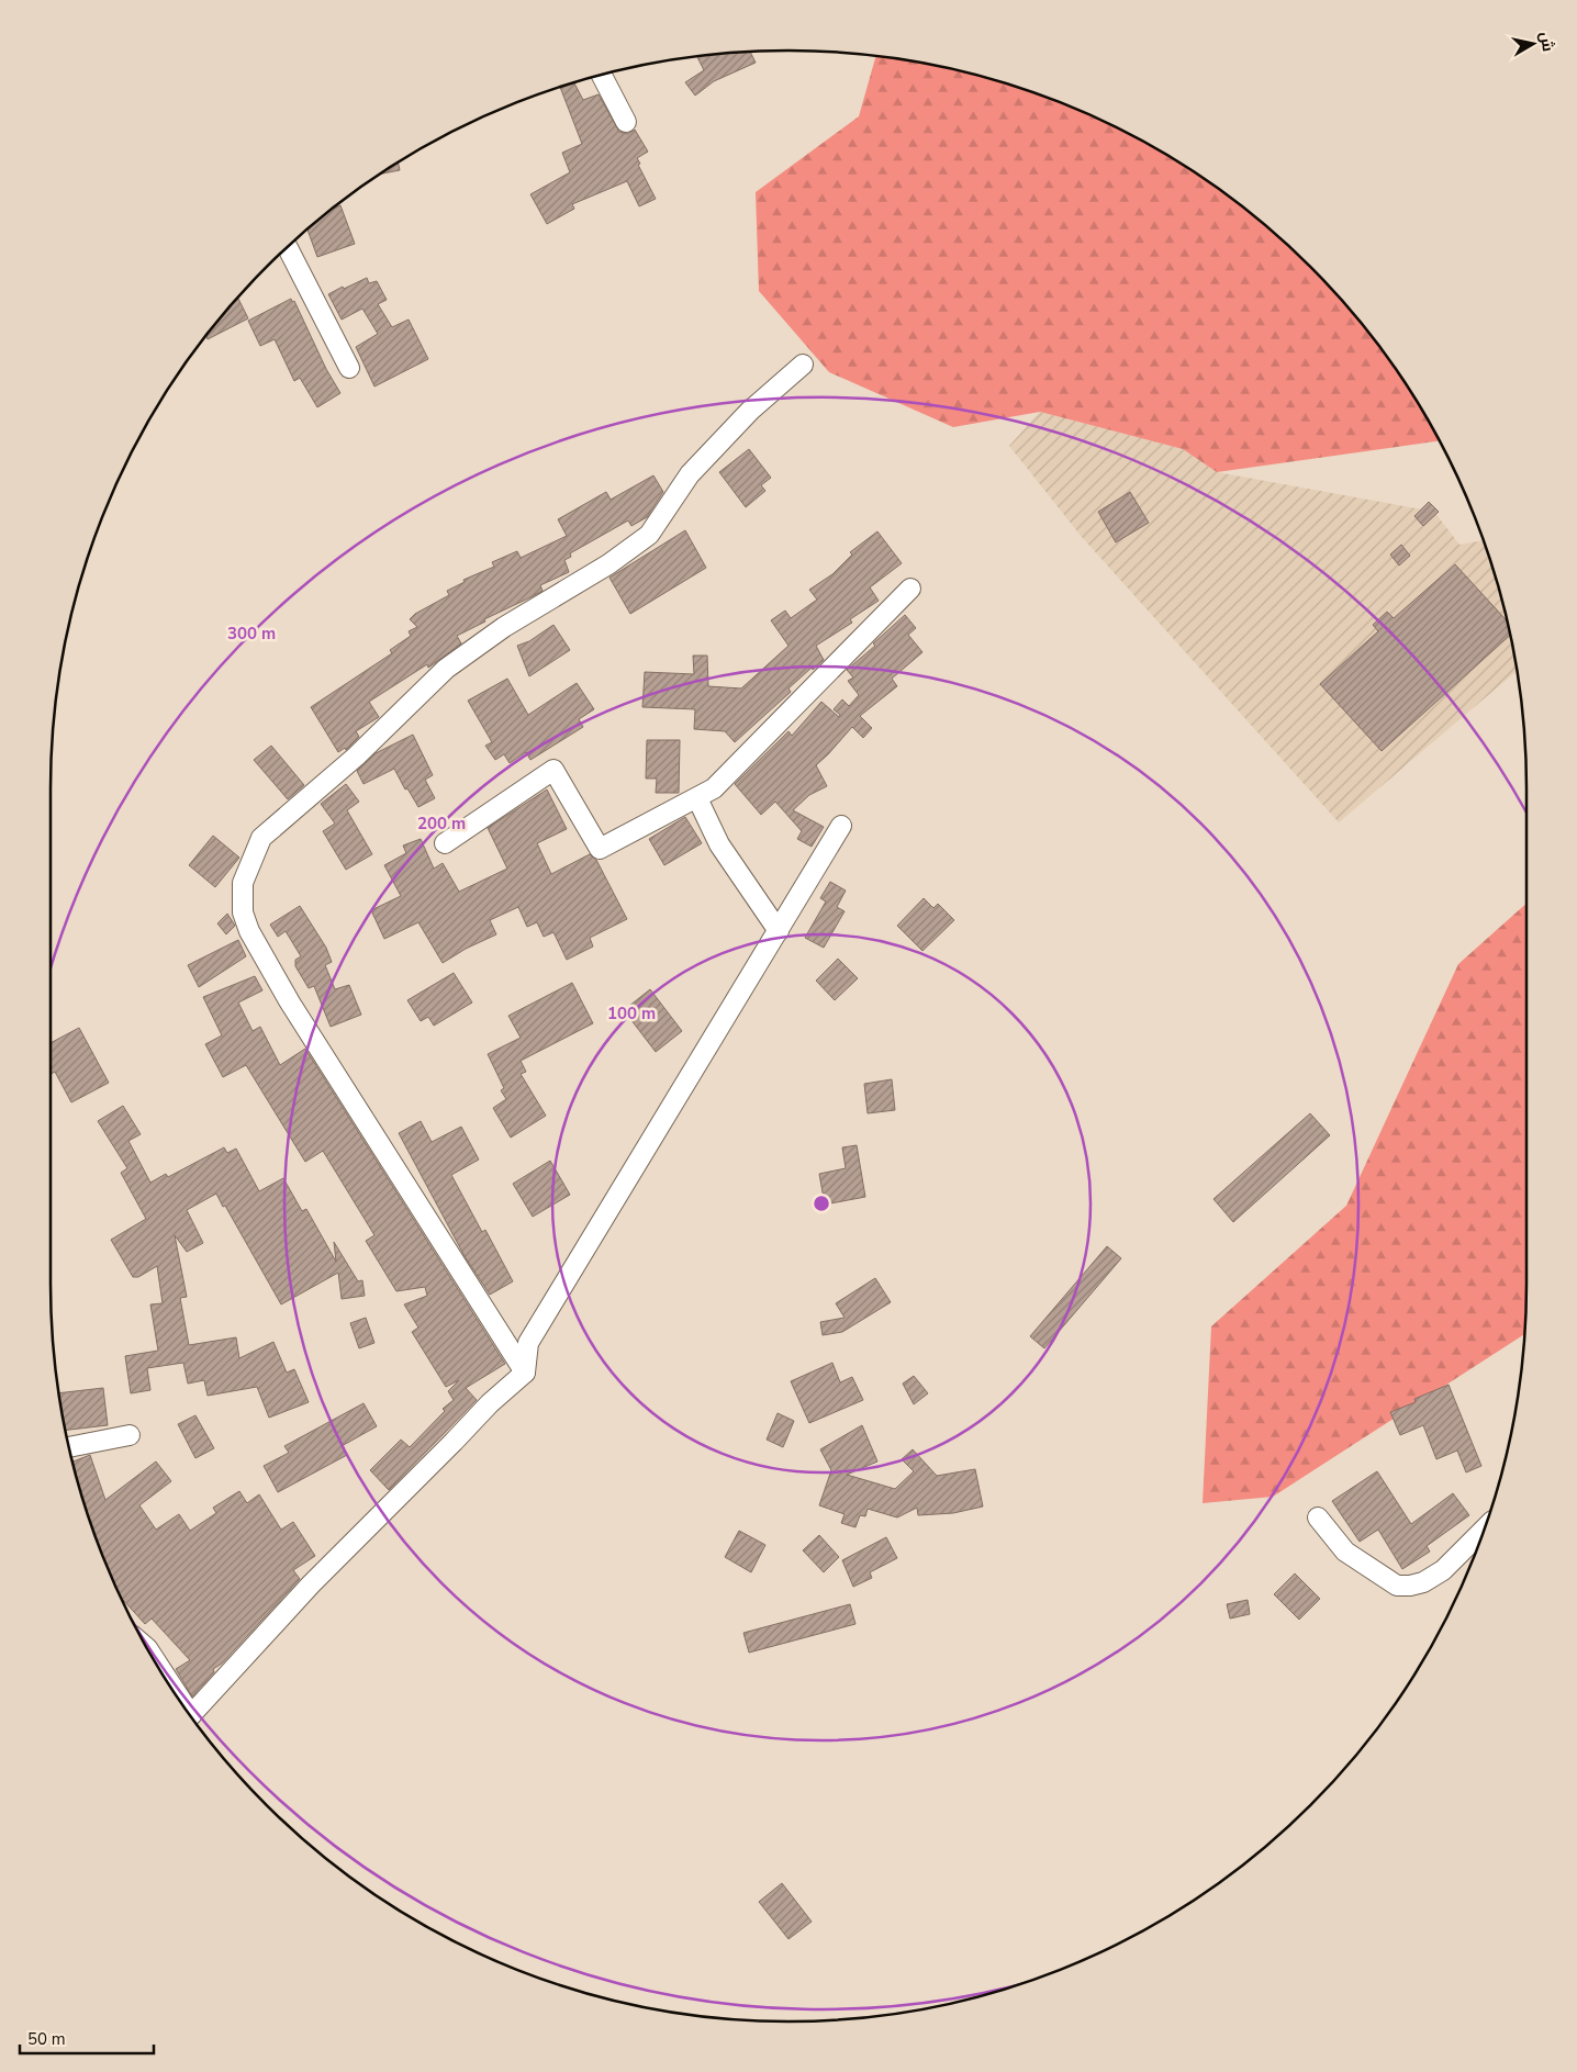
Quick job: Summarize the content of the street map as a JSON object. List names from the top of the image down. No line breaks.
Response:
{"scale_bar":"50 m","north":"right","rings":["300 m","200 m","100 m"]}
